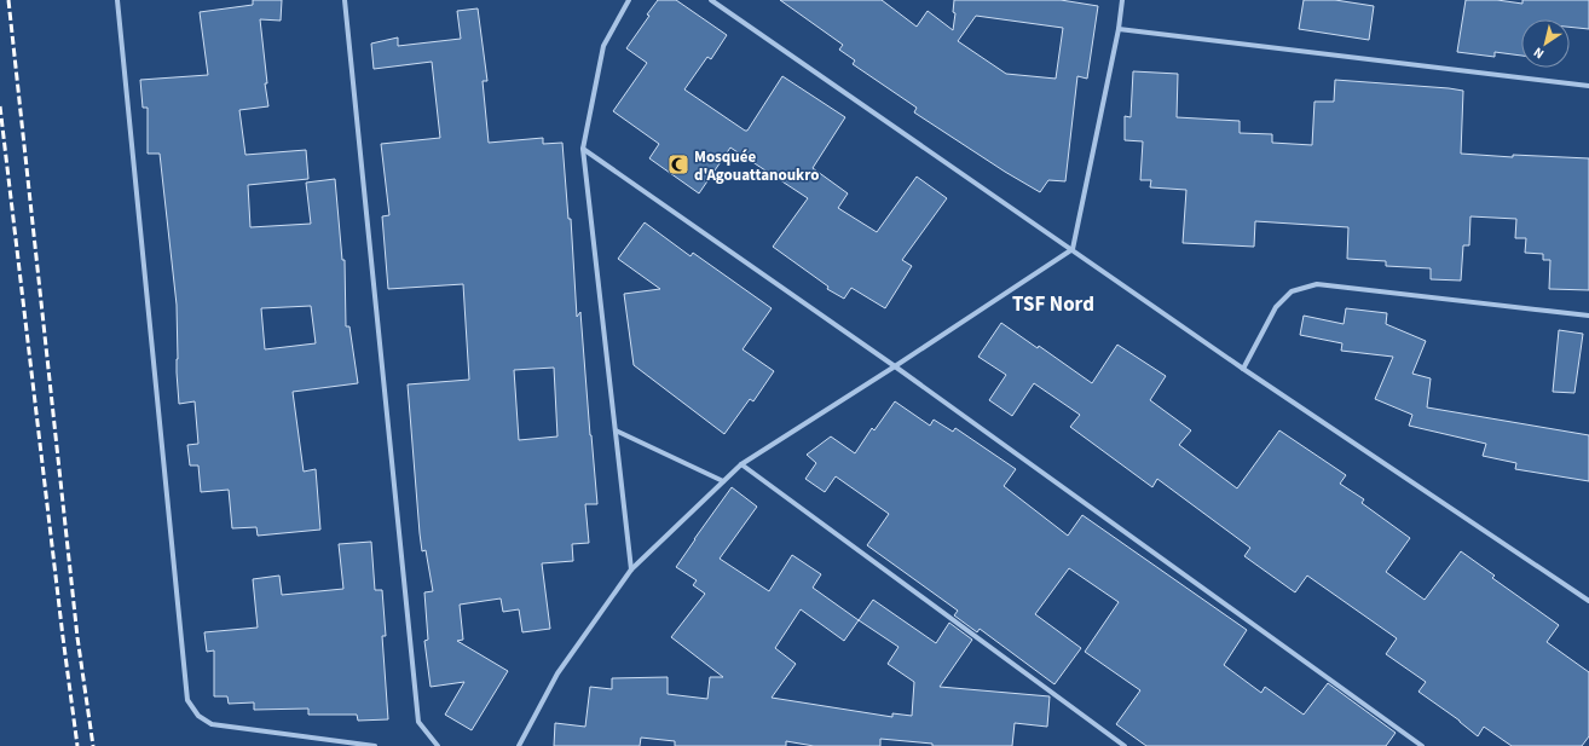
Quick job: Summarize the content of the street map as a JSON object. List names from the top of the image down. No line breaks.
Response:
{"districts":["TSF Nord"],"places":{"mosque":["Mosquée d'Agouattanoukro"]},"north":"bottom left"}
